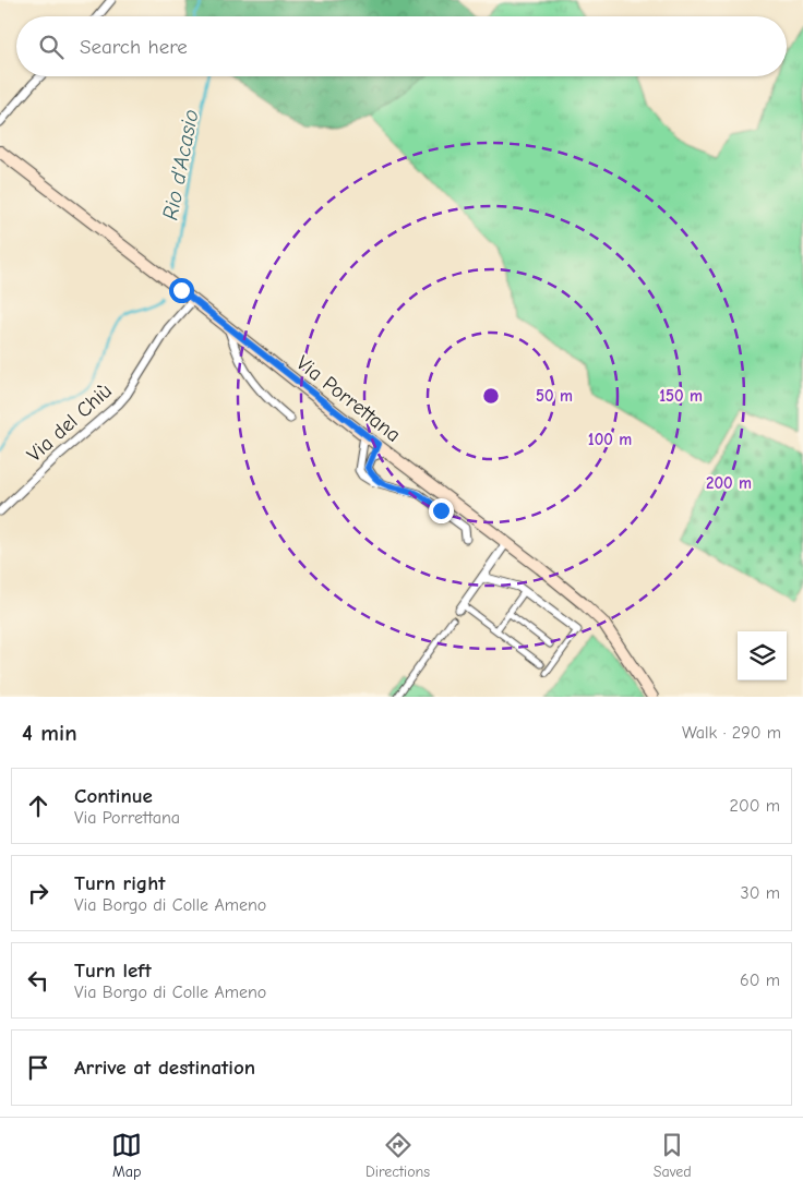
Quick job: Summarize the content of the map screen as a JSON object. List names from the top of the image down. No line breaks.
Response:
{"streets":{"main road":["Via Porrettana"],"street":["Via del Chiù"]},"crossings":[["Via Porrettana","Via del Chiù"]],"water":["Rio d'Acasio"],"page":{"search":"Search here","heading":["4 min","Walk · 290 m"],"list":[["Continue","Via Porrettana","200 m"],["Turn right","Via Borgo di Colle Ameno","30 m"],["Turn left","Via Borgo di Colle Ameno","60 m"],"Arrive at destination"],"nav":["Map","Directions","Saved"]},"rings":["50 m","150 m","100 m","200 m"]}
